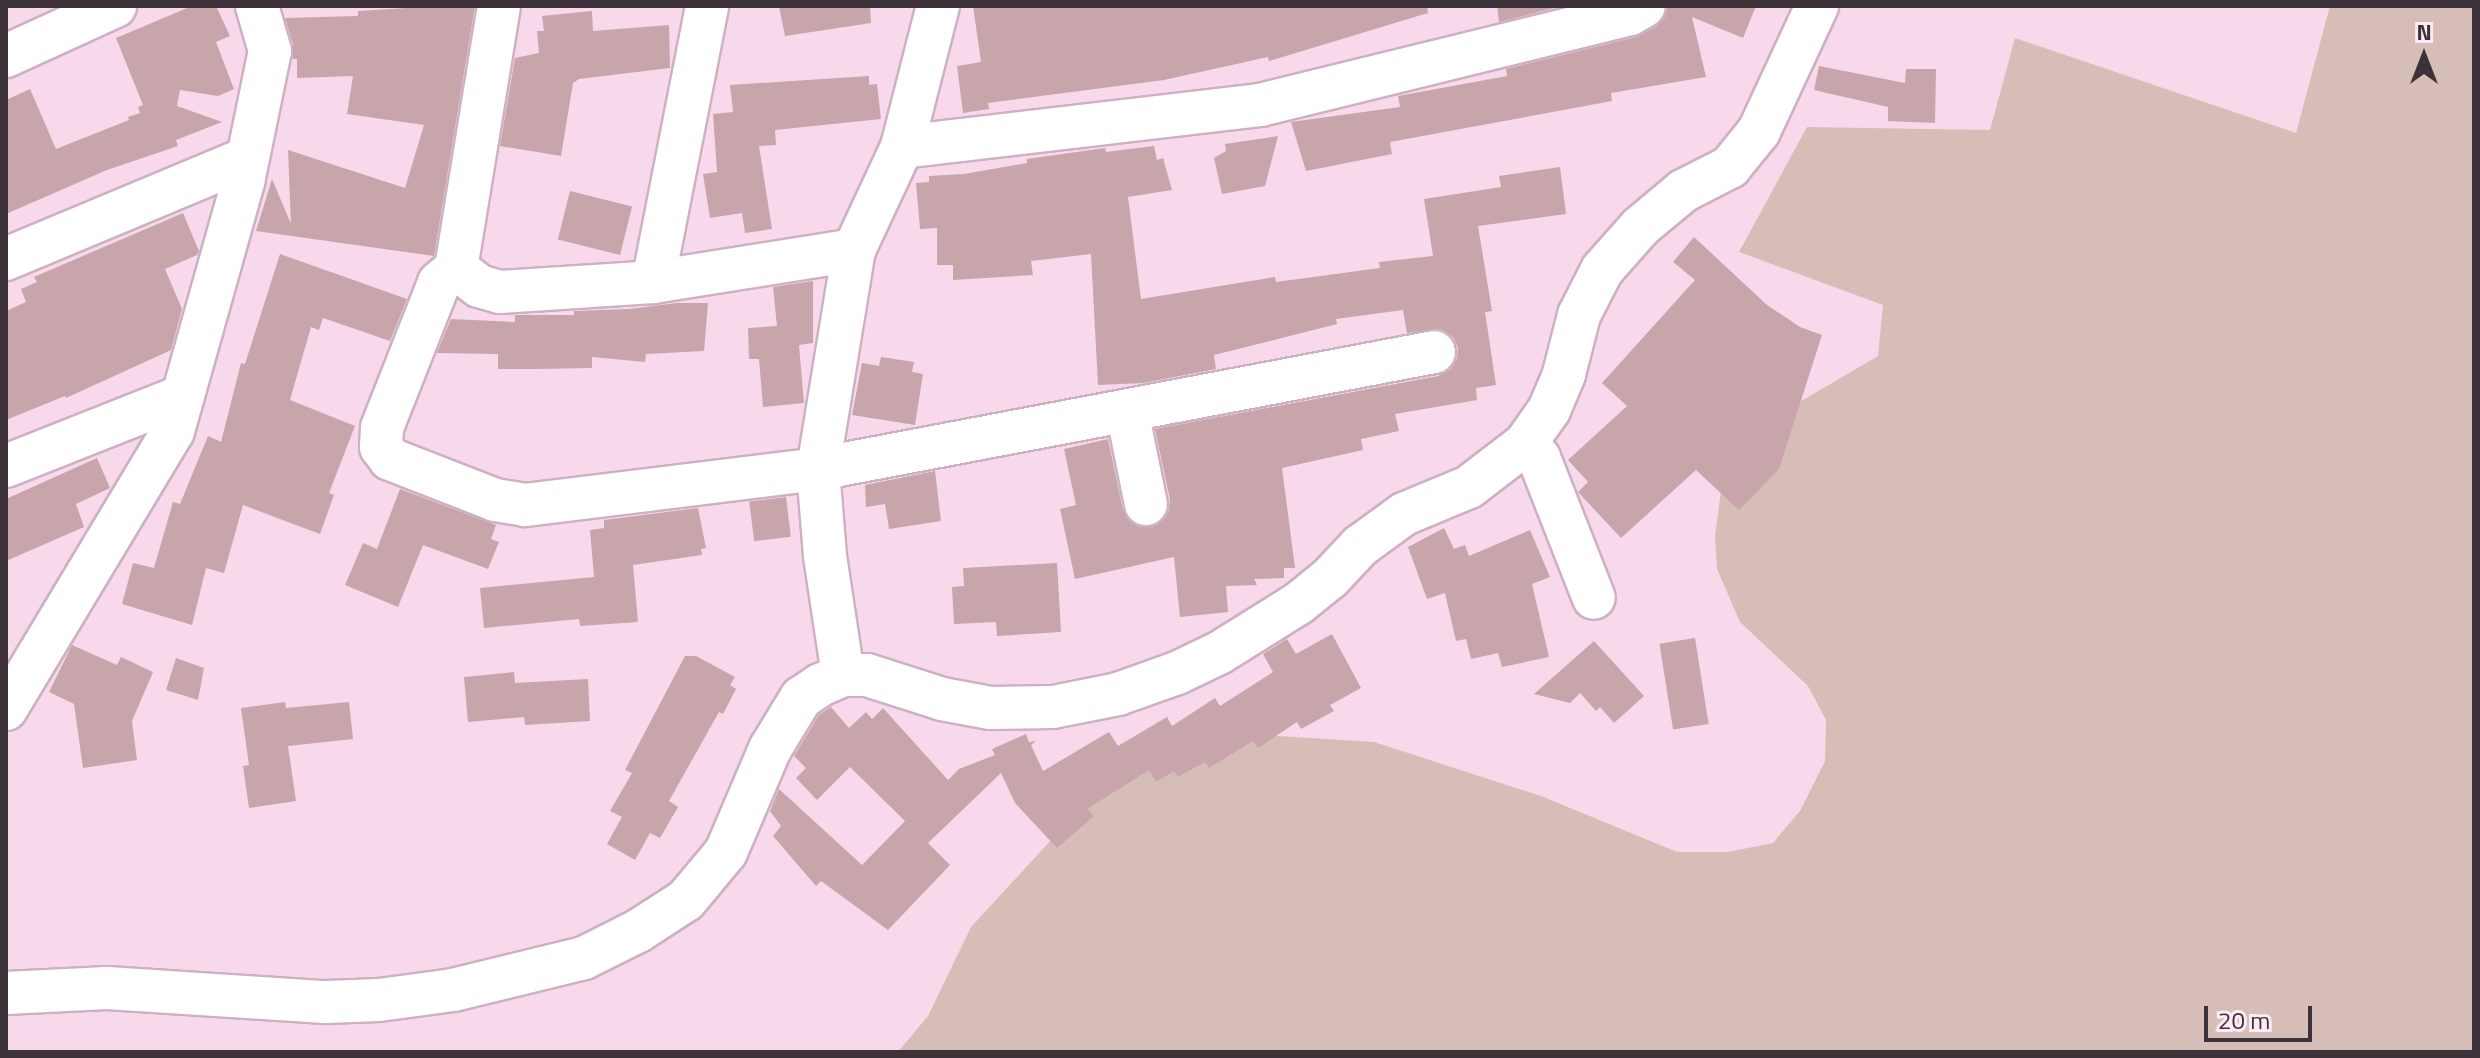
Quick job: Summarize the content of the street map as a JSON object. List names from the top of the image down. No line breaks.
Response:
{"scale_bar":"20 m","north":"top"}
